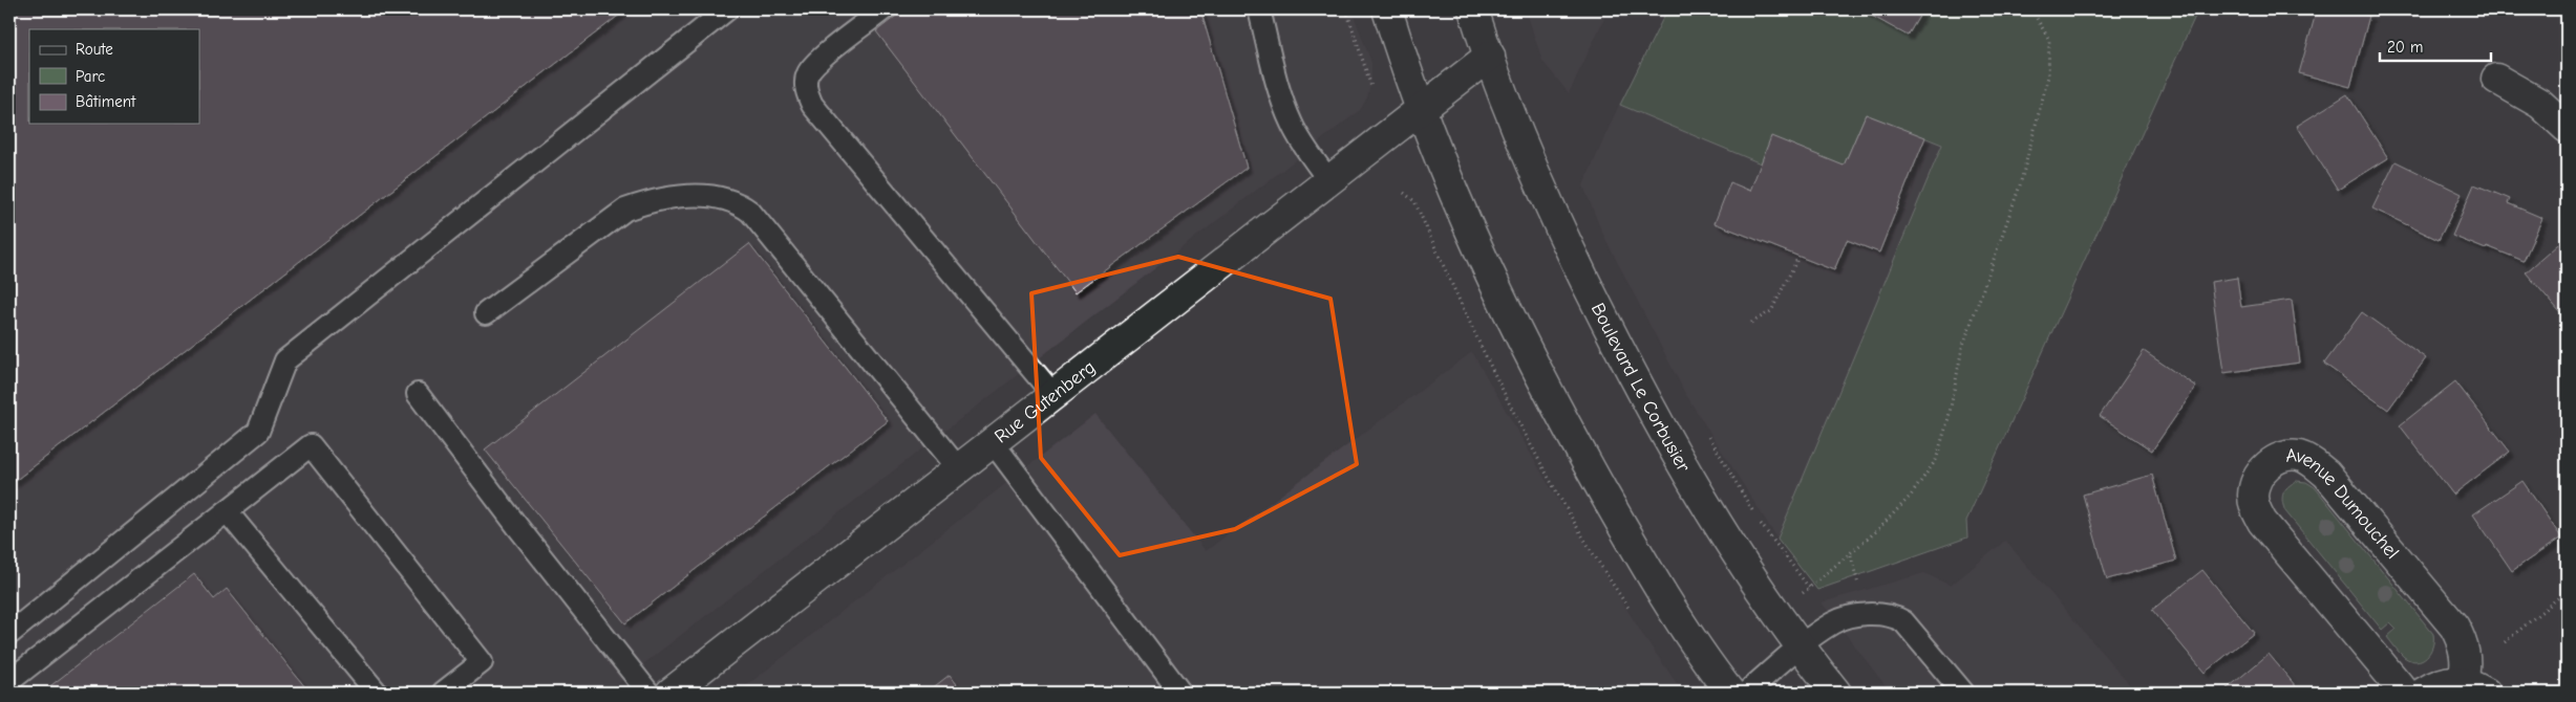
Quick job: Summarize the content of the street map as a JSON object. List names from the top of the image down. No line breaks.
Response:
{"streets":{"street":["Boulevard Le Corbusier","Rue Gutenberg","Avenue Dumouchel"]},"legend":["Route","Parc","Bâtiment"],"scale_bar":"20 m"}
